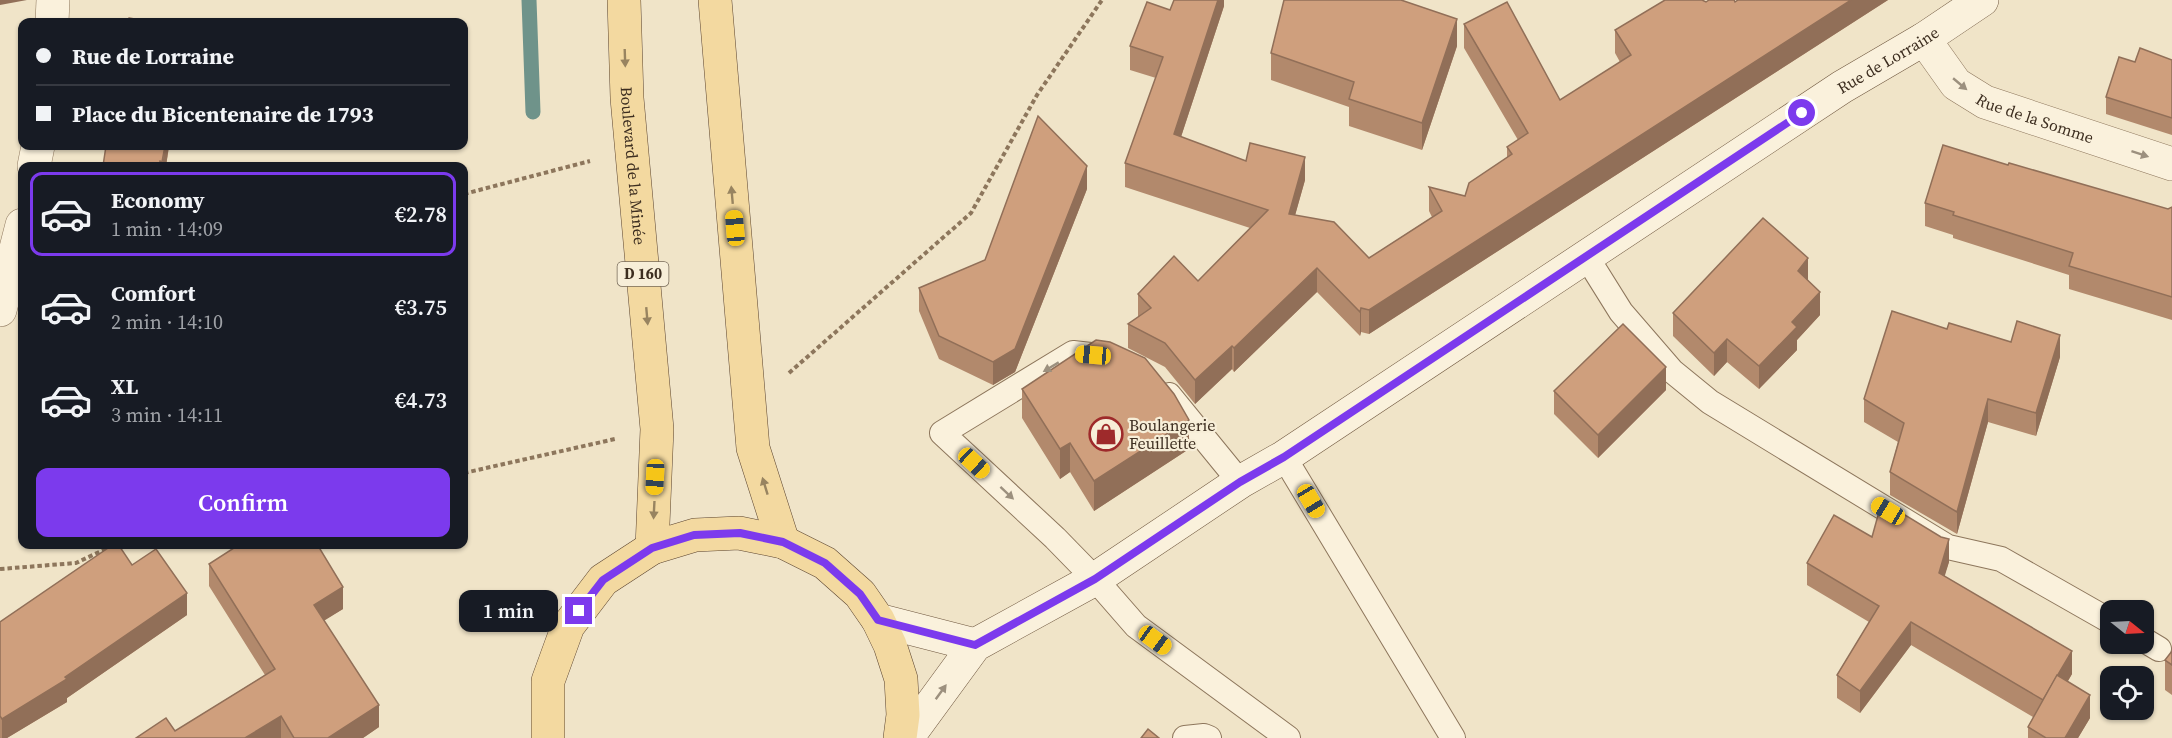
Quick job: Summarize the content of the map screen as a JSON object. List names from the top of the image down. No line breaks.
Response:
{"streets":{"main road":["Rue de Lorraine","Rue de la Somme","Boulevard de la Minée","D 160"]},"crossings":[["Rue de Lorraine","Rue de la Somme"]],"one_way":["Rue de la Somme"],"places":{"shop":["Boulangerie Feuillette"]},"north":"right","page":{"banner":["Rue de Lorraine","Place du Bicentenaire de 1793"],"list":[{"name":"Economy","note":"1 min · 14:09","value":"€2.78"},{"name":"Comfort","note":"2 min · 14:10","value":"€3.75"},{"name":"XL","note":"3 min · 14:11","value":"€4.73"}],"buttons":"Confirm","bubble":"1 min"}}
